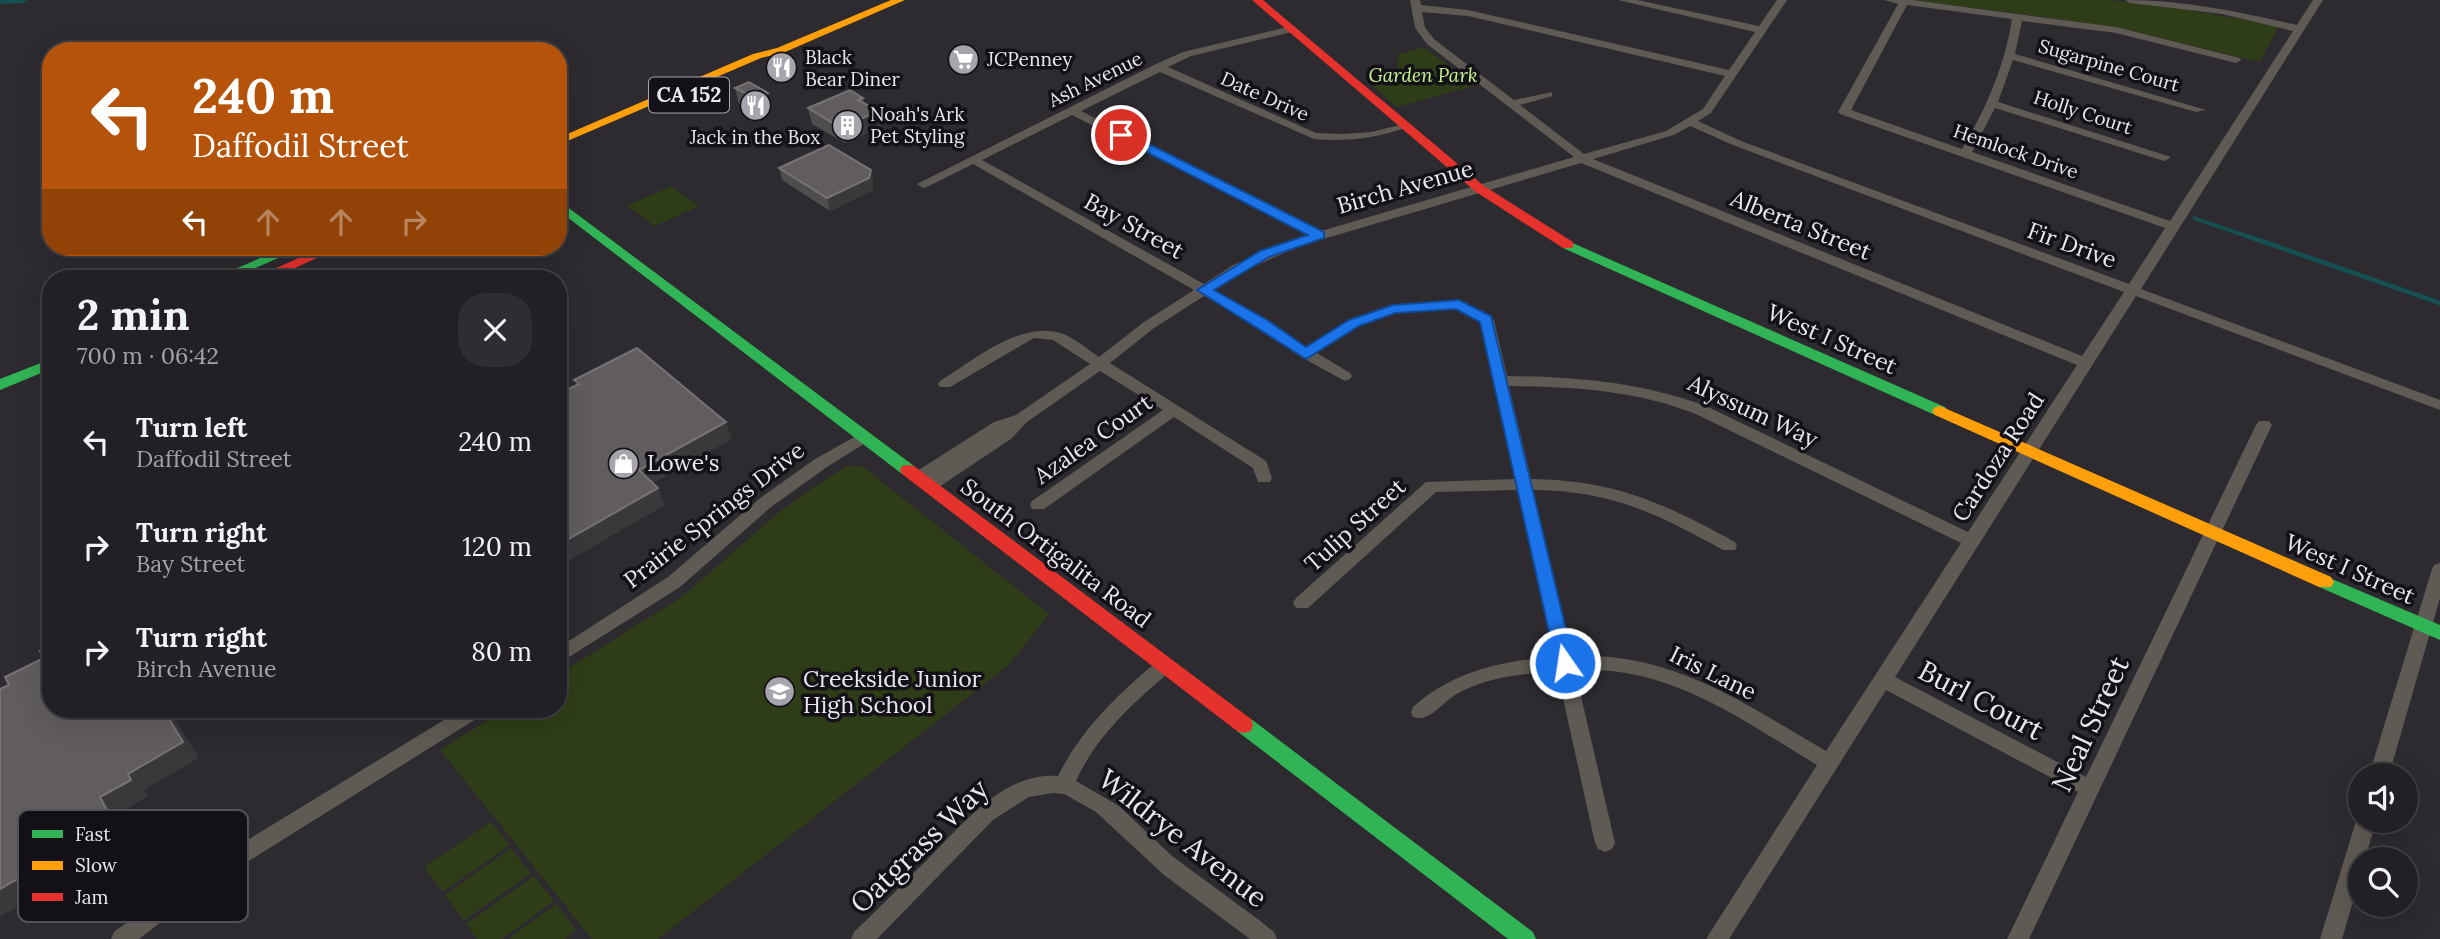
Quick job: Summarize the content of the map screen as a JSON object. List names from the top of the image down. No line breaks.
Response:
{"streets":{"main road":["CA 152","West I Street","South Ortigalita Road"],"street":["Sugarpine Court","Ash Avenue","Date Drive","Holly Court","Hemlock Drive","Birch Avenue","Alberta Street","Bay Street","Fir Drive","Alyssum Way","Azalea Court","Cardoza Road","Prairie Springs Drive","Tulip Street","Iris Lane","Burl Court","Neal Street","Wildrye Avenue","Oatgrass Way"]},"crossings":[["Ash Avenue","Date Drive"],["Ash Avenue","Bay Street"],["Ash Avenue","West I Street"],["Date Drive","West I Street"],["Hemlock Drive","Cardoza Road"],["Birch Avenue","Alberta Street"],["Birch Avenue","Bay Street"],["Birch Avenue","Fir Drive"],["Birch Avenue","West I Street"],["Birch Avenue","South Ortigalita Road"],["Alberta Street","Cardoza Road"],["Fir Drive","Cardoza Road"],["West I Street","Cardoza Road"],["West I Street","Neal Street"],["Alyssum Way","Cardoza Road"],["Cardoza Road","Iris Lane"],["Cardoza Road","Burl Court"],["Prairie Springs Drive","South Ortigalita Road"],["Burl Court","Neal Street"],["Wildrye Avenue","Oatgrass Way"]],"parks":["Garden Park"],"places":{"supermarket":["JCPenney"],"restaurant":["Black Bear Diner","Jack in the Box"],"building":["Noah's Ark Pet Styling"],"shop":["Lowe's"],"school or university":["Creekside Junior High School"]},"legend":["Fast","Slow","Jam"],"page":{"turn":["240 m","Daffodil Street"],"heading":["2 min","700 m · 06:42"],"list":[{"name":"Turn left","note":"Daffodil Street","value":"240 m"},{"name":"Turn right","note":"Bay Street","value":"120 m"},{"name":"Turn right","note":"Birch Avenue","value":"80 m"}]}}
